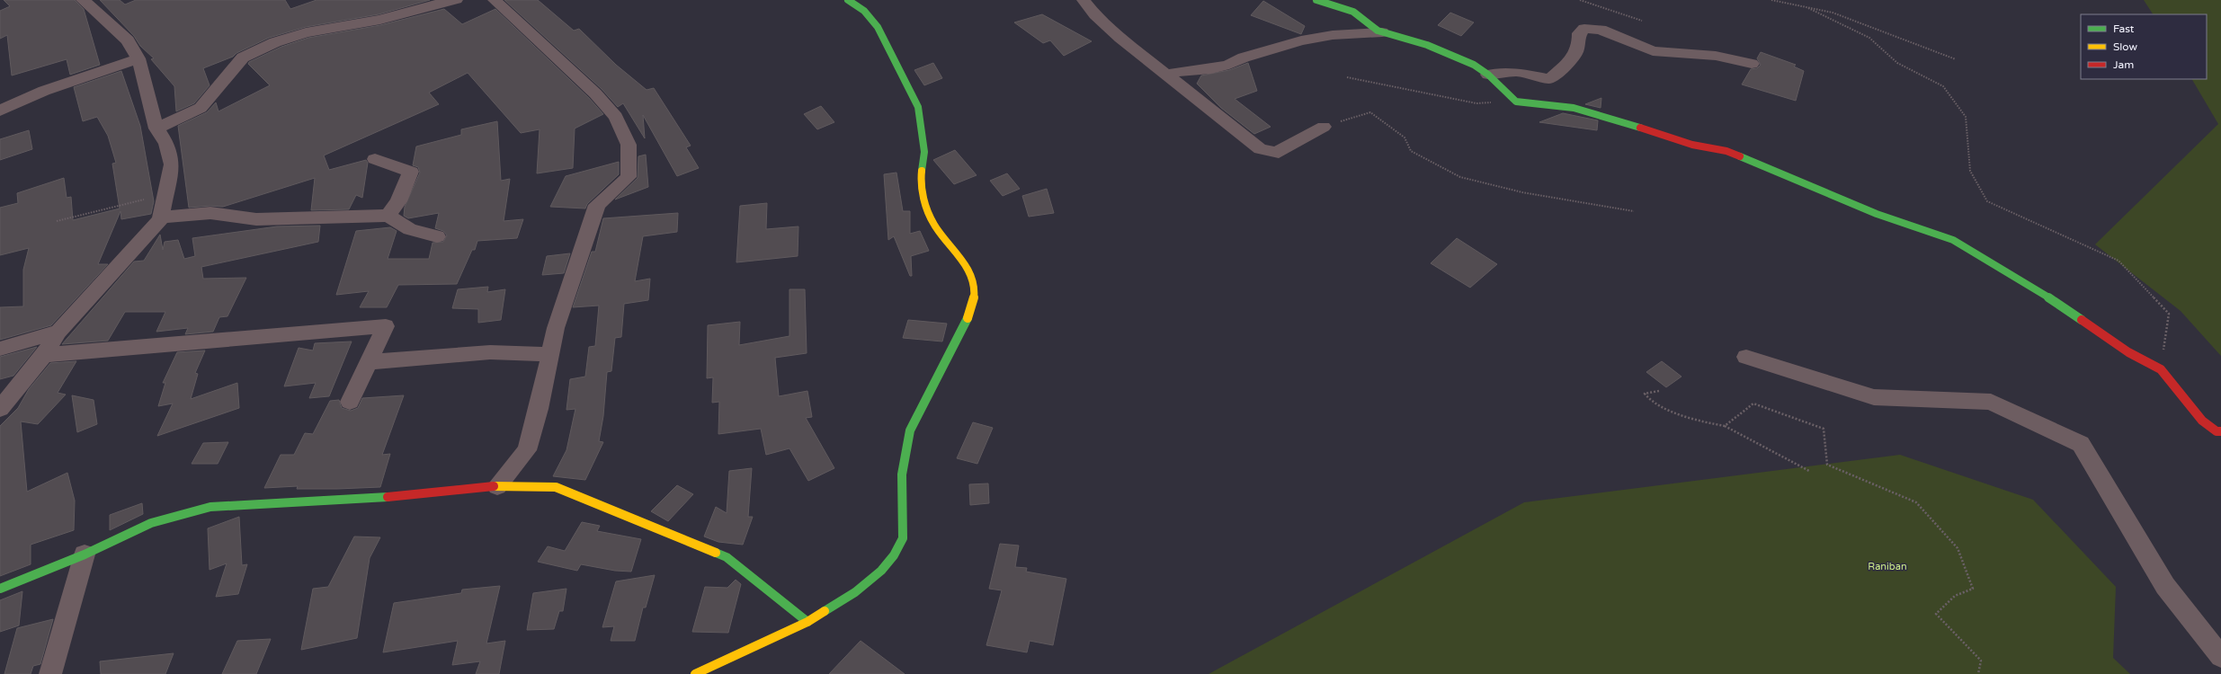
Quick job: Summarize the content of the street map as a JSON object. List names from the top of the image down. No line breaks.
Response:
{"parks":["Raniban"],"legend":["Fast","Slow","Jam"]}
